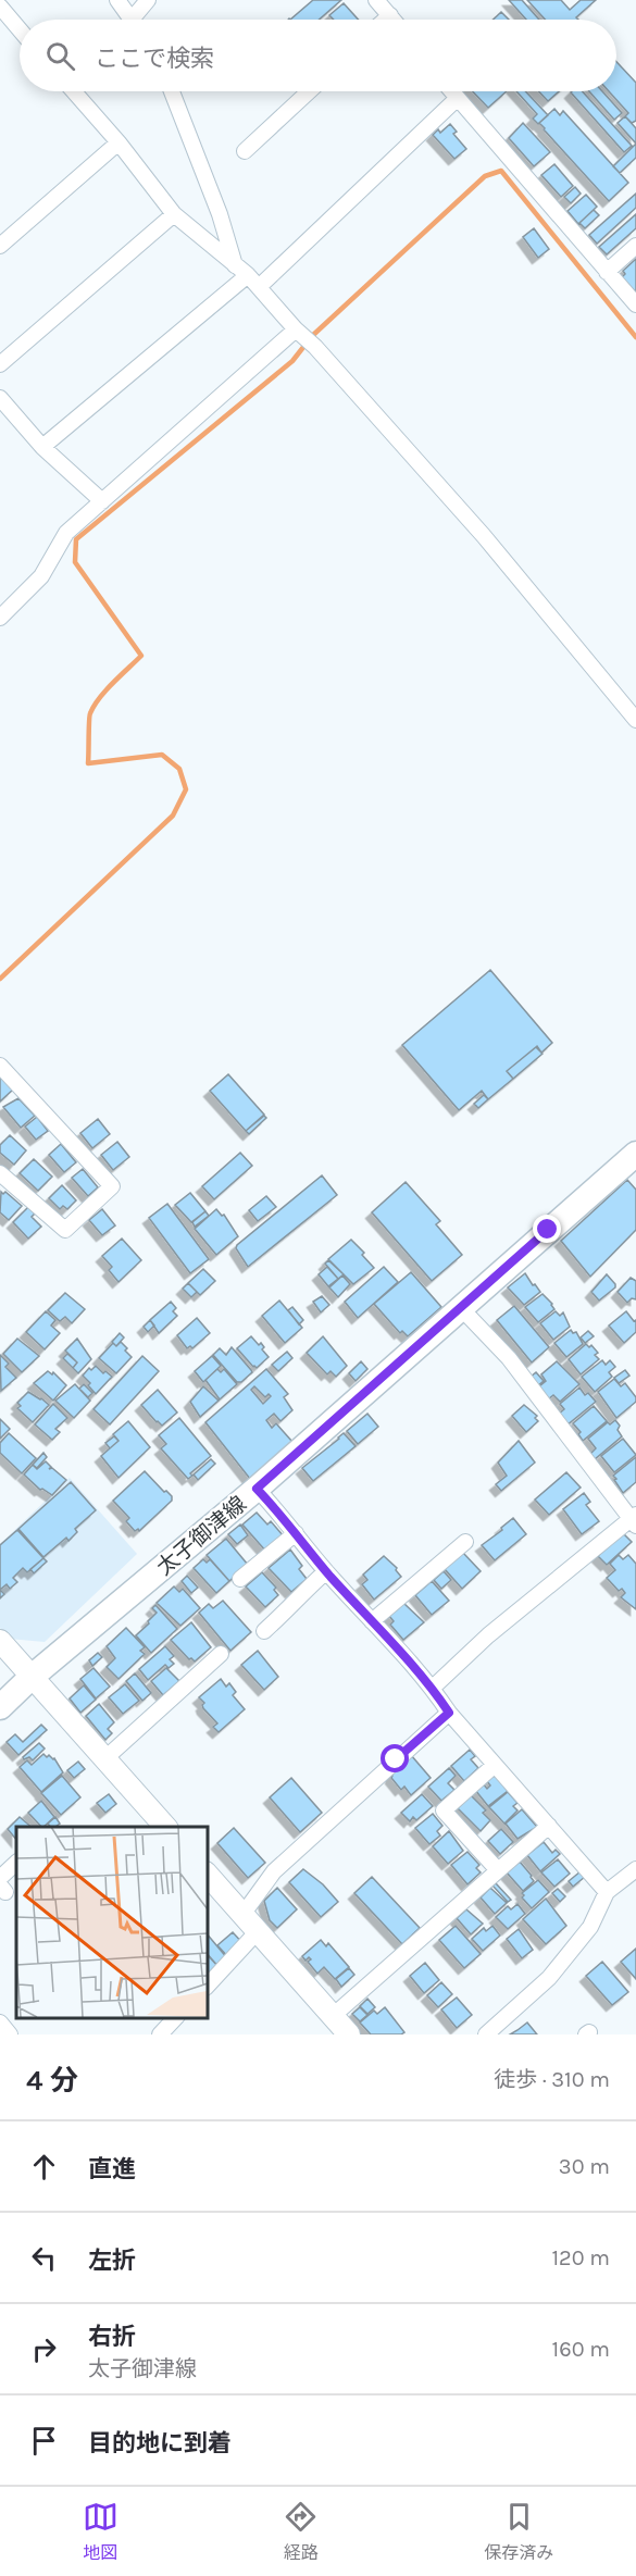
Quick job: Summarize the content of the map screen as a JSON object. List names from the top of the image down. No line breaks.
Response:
{"streets":{"main road":["太子御津線"]},"page":{"search":"ここで検索","heading":["4 分","徒歩 · 310 m"],"list":[["直進","30 m"],["左折","120 m"],["右折","太子御津線","160 m"],"目的地に到着"],"nav":["地図","経路","保存済み"]}}
